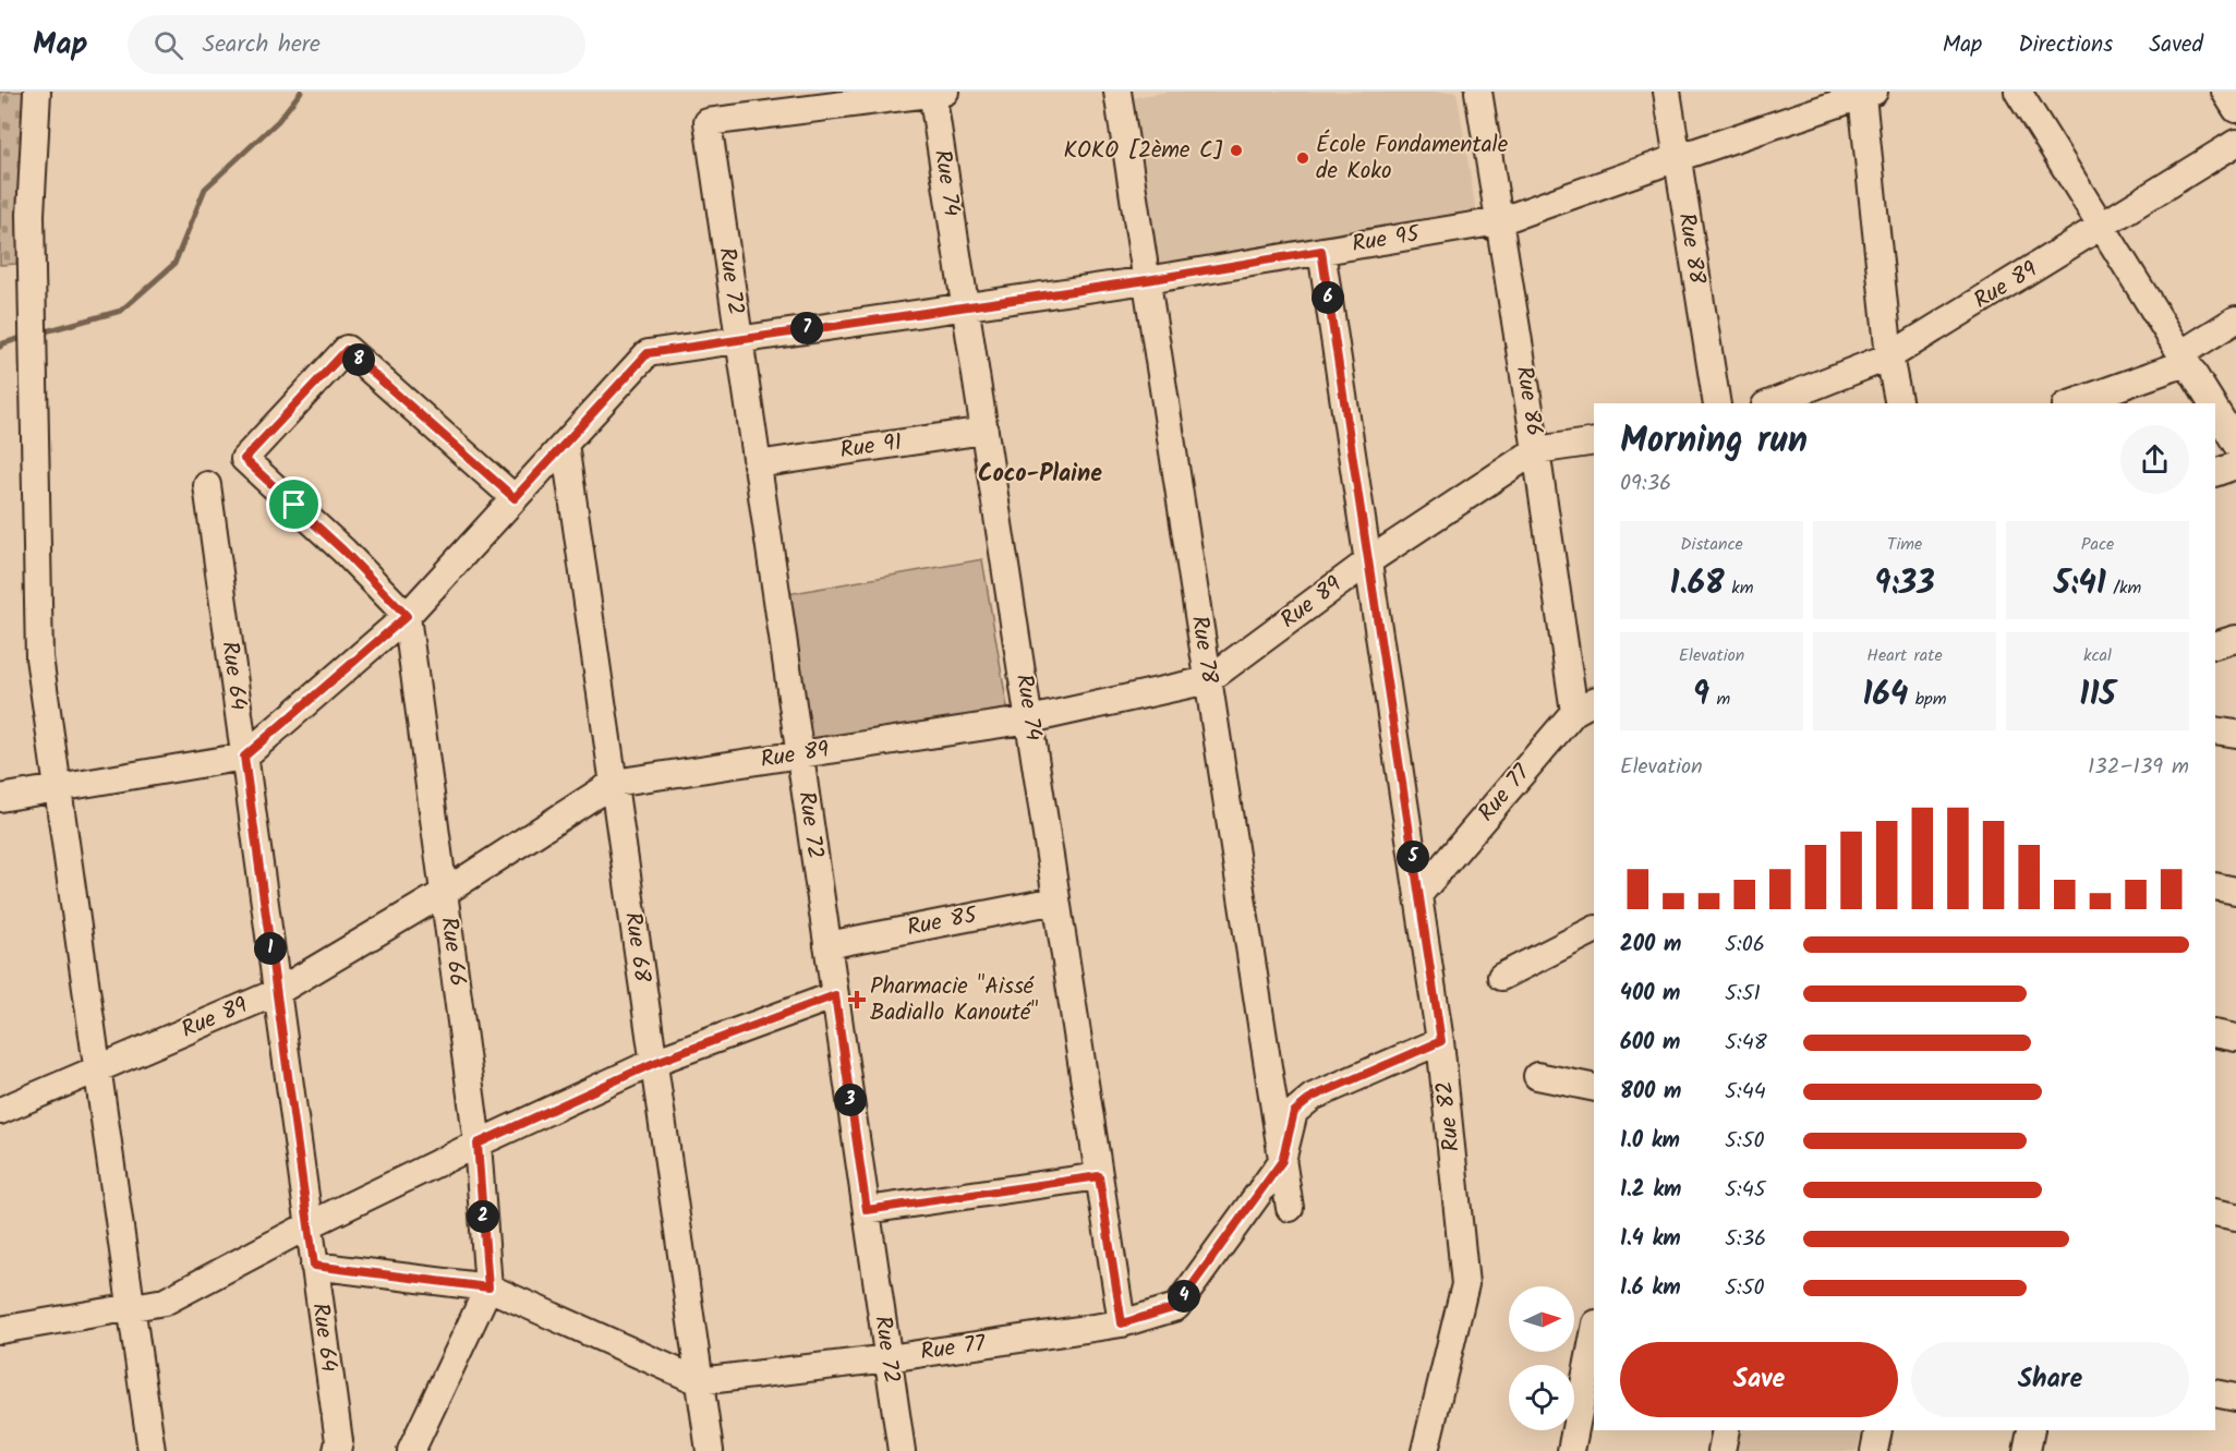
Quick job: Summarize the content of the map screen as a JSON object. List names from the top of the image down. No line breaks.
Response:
{"streets":{"street":["Rue 74","Rue 95","Rue 88","Rue 72","Rue 89","Rue 86","Rue 91","Rue 78","Rue 64","Rue 77","Rue 85","Rue 68","Rue 66","Rue 82"]},"crossings":[["Rue 74","Rue 95"],["Rue 74","Rue 72"],["Rue 74","Rue 89"],["Rue 74","Rue 91"],["Rue 74","Rue 77"],["Rue 74","Rue 85"],["Rue 95","Rue 88"],["Rue 95","Rue 72"],["Rue 95","Rue 86"],["Rue 95","Rue 78"],["Rue 95","Rue 68"],["Rue 95","Rue 82"],["Rue 72","Rue 89"],["Rue 72","Rue 91"],["Rue 72","Rue 77"],["Rue 72","Rue 85"],["Rue 89","Rue 86"],["Rue 89","Rue 78"],["Rue 89","Rue 64"],["Rue 89","Rue 68"],["Rue 89","Rue 66"],["Rue 89","Rue 82"],["Rue 86","Rue 77"],["Rue 78","Rue 77"],["Rue 77","Rue 68"],["Rue 77","Rue 82"]],"districts":["Coco-Plaine"],"places":{"other":["KOKO [2ème C]","École Fondamentale de Koko"],"health":["Pharmacie \"Aissé Badiallo Kanouté\""]},"north":"right","page":{"header":"Map","search":"Search here","nav":["Map","Directions","Saved"],"pins":["6","7","8","5","1","3","2","4"],"heading":["Morning run","09:36"],"stats":[["Distance","1.68 km"],["Time","9:33"],["Pace","5:41 /km"],["Elevation","9 m"],["Heart rate","164 bpm"],["kcal","115"]],"chart":["Elevation","132–139 m"],"list":[{"name":"200 m","note":"5:06"},{"name":"400 m","note":"5:51"},{"name":"600 m","note":"5:48"},{"name":"800 m","note":"5:44"},{"name":"1.0 km","note":"5:50"},{"name":"1.2 km","note":"5:45"},{"name":"1.4 km","note":"5:36"},{"name":"1.6 km","note":"5:50"}],"buttons":["Save","Share"]}}
